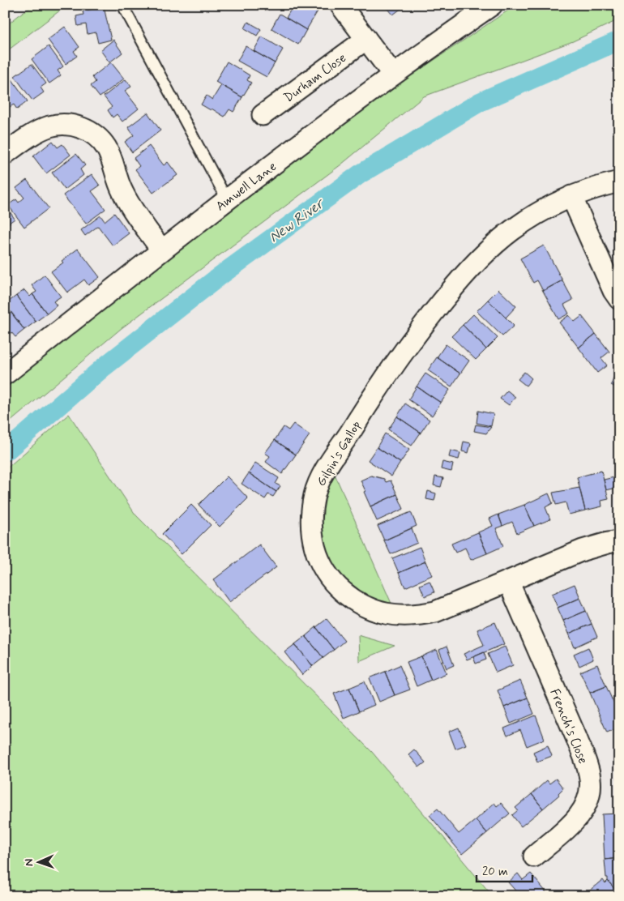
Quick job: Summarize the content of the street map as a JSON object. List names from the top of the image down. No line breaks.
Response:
{"streets":{"street":["Durham Close","Amwell Lane","Gilpin's Gallop","French's Close"]},"crossings":[["Gilpin's Gallop","French's Close"]],"water":["New River"],"scale_bar":"20 m","north":"left"}
